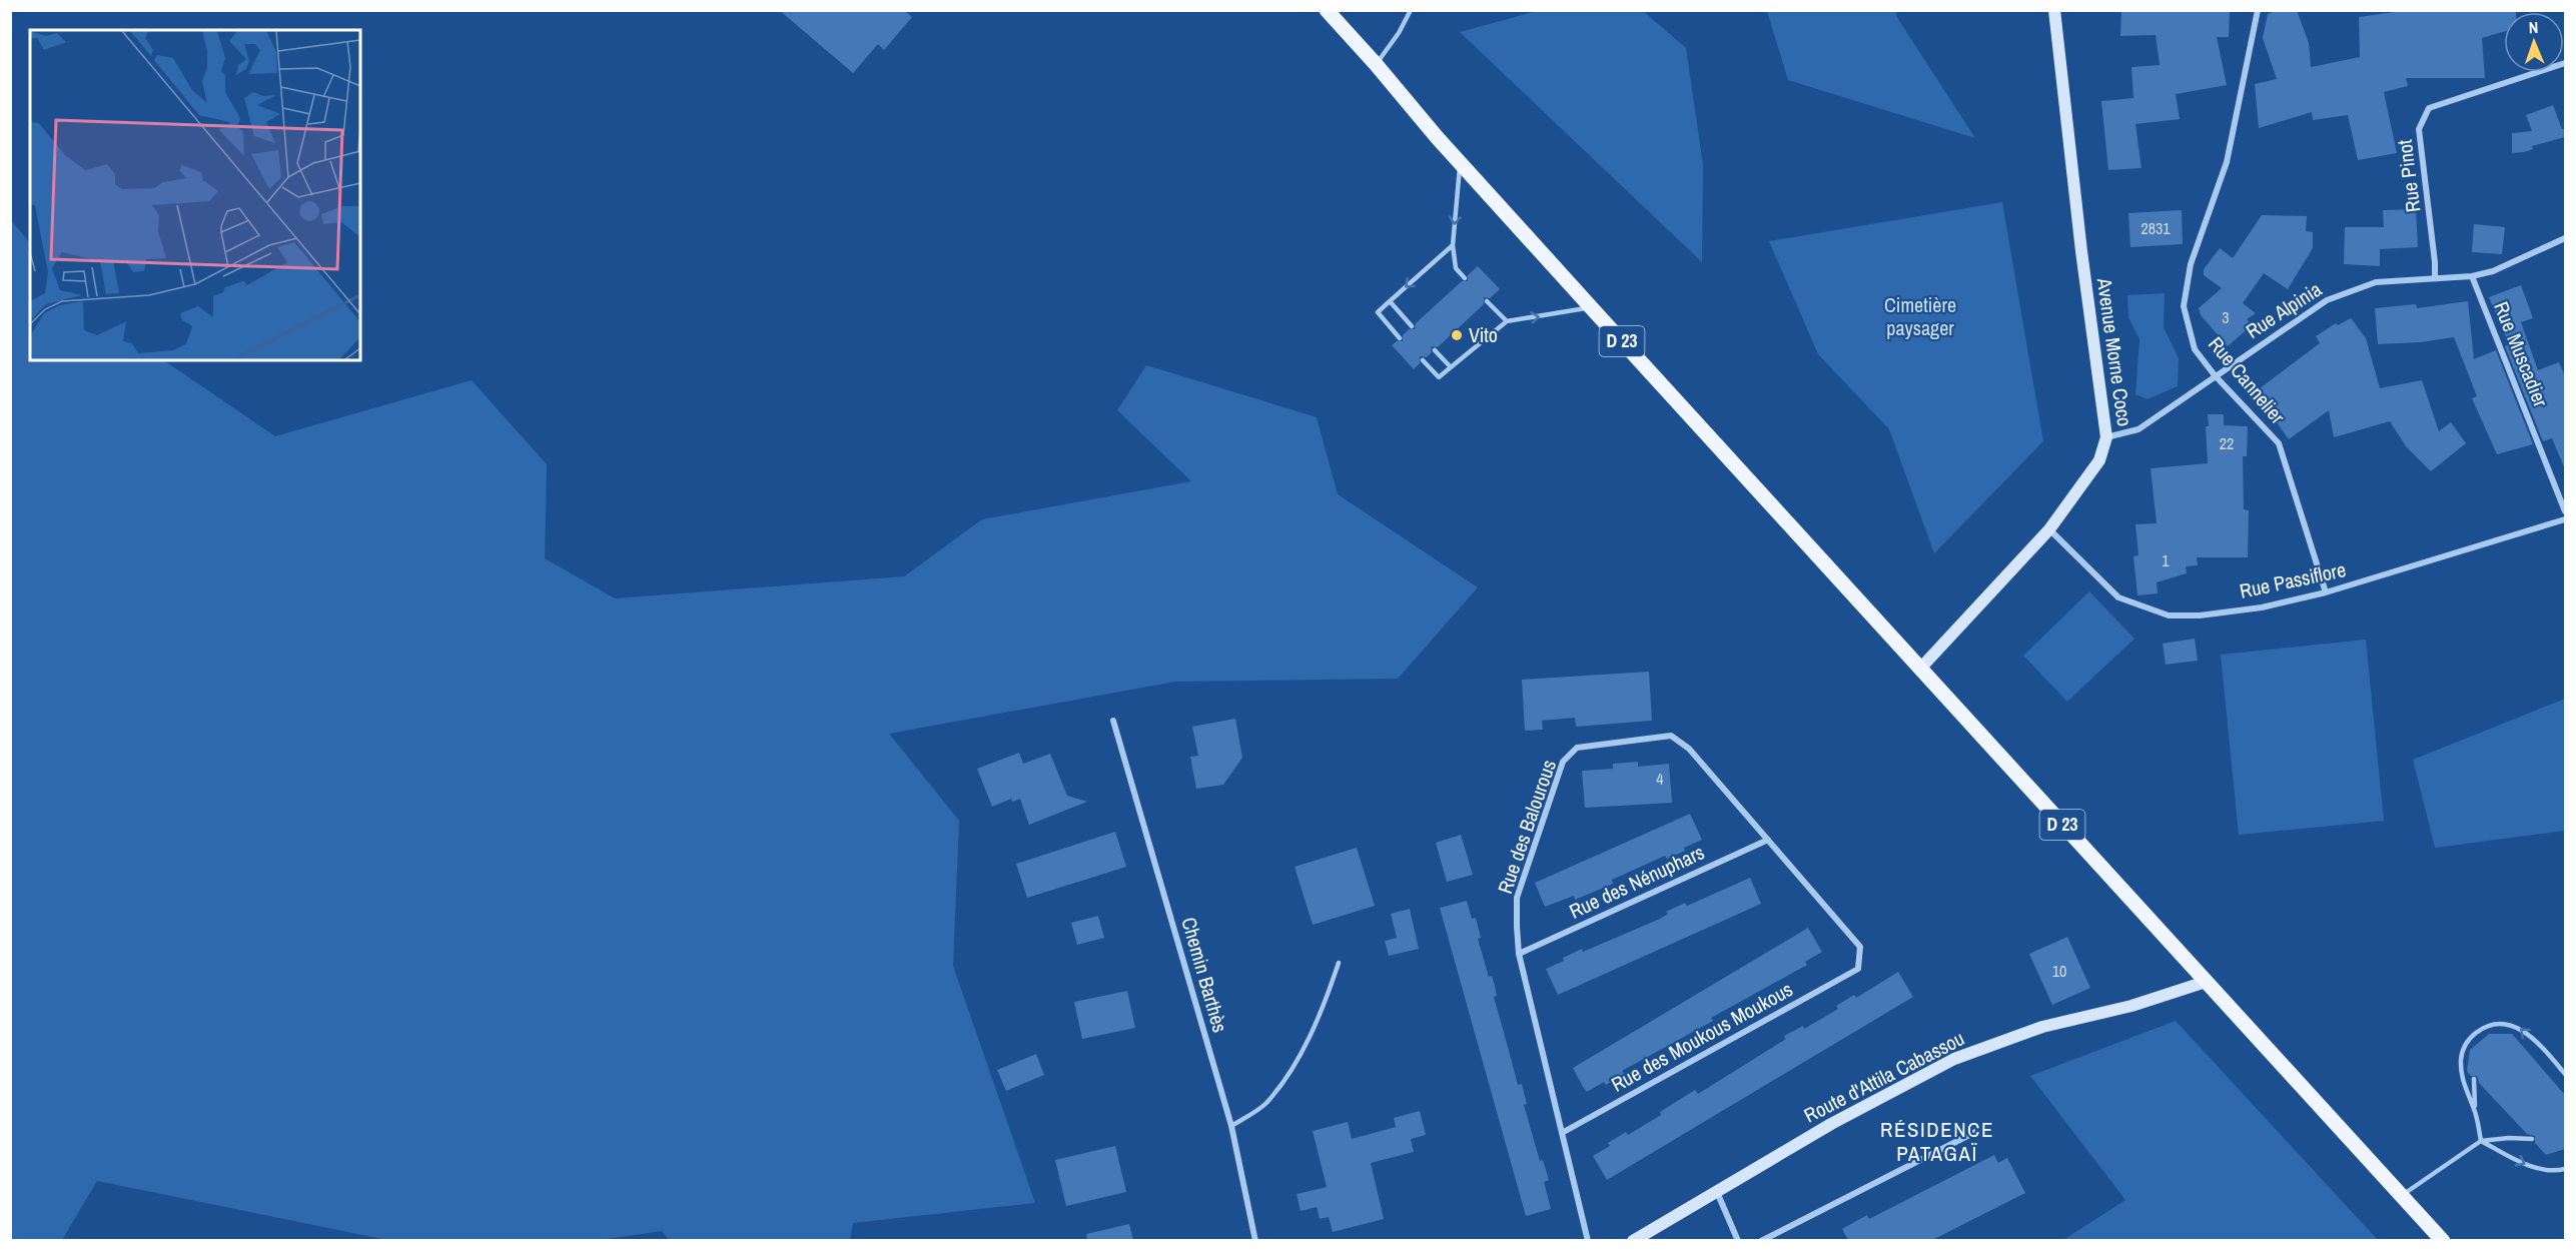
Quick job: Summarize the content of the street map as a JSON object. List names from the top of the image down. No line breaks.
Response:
{"streets":{"main road":["D 23"],"street":["Rue Pinot","Rue Alpinia","Avenue Morne Coco","Rue Muscadier","Rue Cannelier","Rue Passiflore","Rue des Balourous","Rue des Nénuphars","Chemin Barthès","Rue des Moukous Moukous","Route d'Attila Cabassou"]},"crossings":[["Rue Pinot","Rue Alpinia"],["Rue Alpinia","Avenue Morne Coco"],["Rue Alpinia","Rue Muscadier"],["Rue Alpinia","Rue Cannelier"],["D 23","Avenue Morne Coco"],["D 23","Route d'Attila Cabassou"],["Avenue Morne Coco","Rue Passiflore"],["Rue Cannelier","Rue Passiflore"],["Rue des Balourous","Rue des Nénuphars"],["Rue des Balourous","Rue des Moukous Moukous"]],"districts":["RÉSIDENCE PATAGAÏ"],"parks":["Cimetière paysager"],"places":["Vito"],"house_numbers":["2831","3","22","1","4","10"],"north":"top"}
